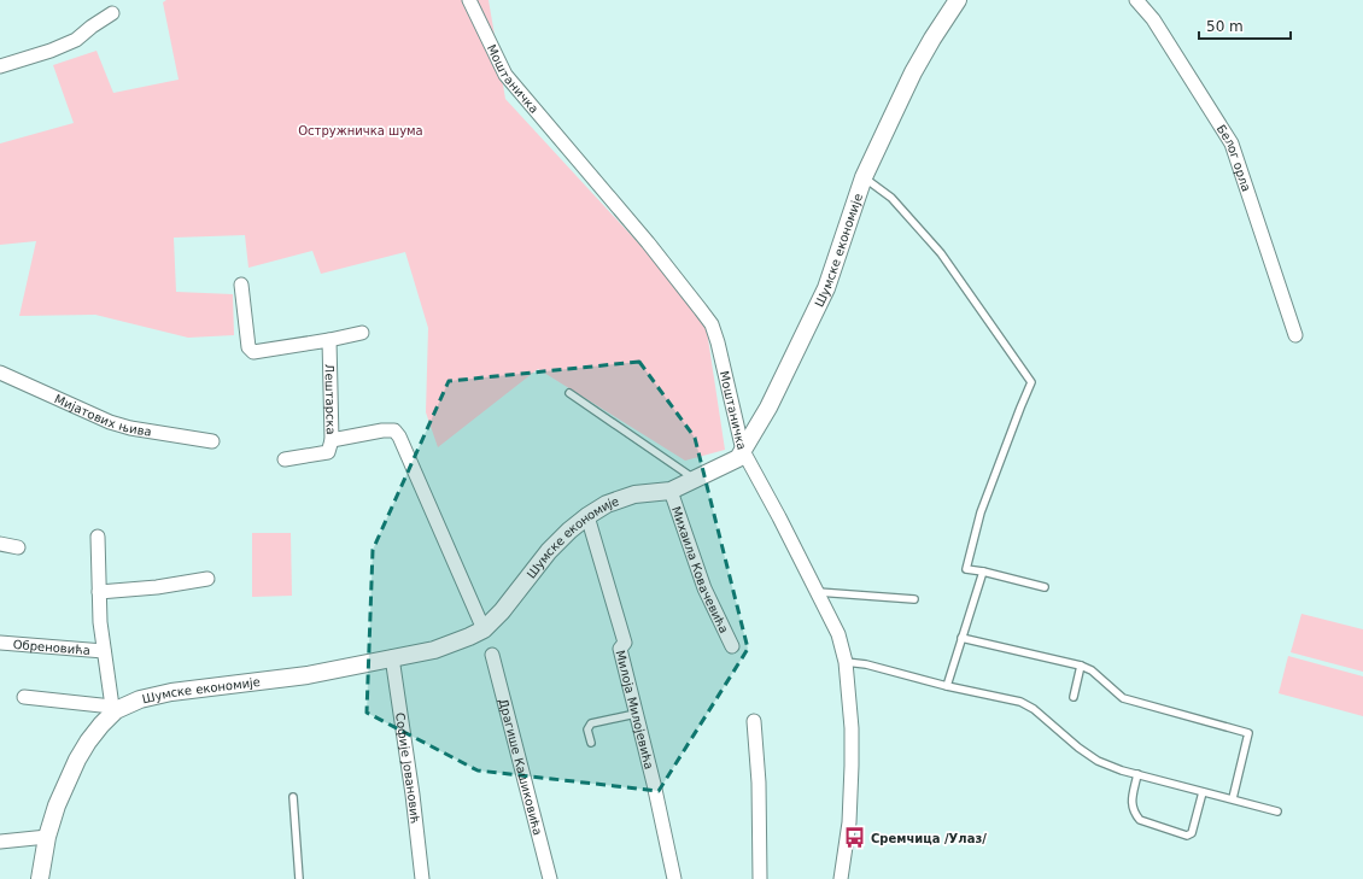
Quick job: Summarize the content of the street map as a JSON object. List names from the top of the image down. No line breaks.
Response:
{"streets":{"street":["Моштаничка","Белог орла","Шумске економије","Лештарска","Мијатових њива","Михаила Ковачевића","Обреновића","Милоја Милојевића","Драгише Кашиковића","Софије Јовановић"]},"crossings":[["Моштаничка","Шумске економије"],["Шумске економије","Лештарска"],["Шумске економије","Михаила Ковачевића"],["Шумске економије","Милоја Милојевића"],["Шумске економије","Софије Јовановић"]],"parks":["Остружничка шума"],"places":{"bus stop":["Сремчица /Улаз/"]},"scale_bar":"50 m"}
